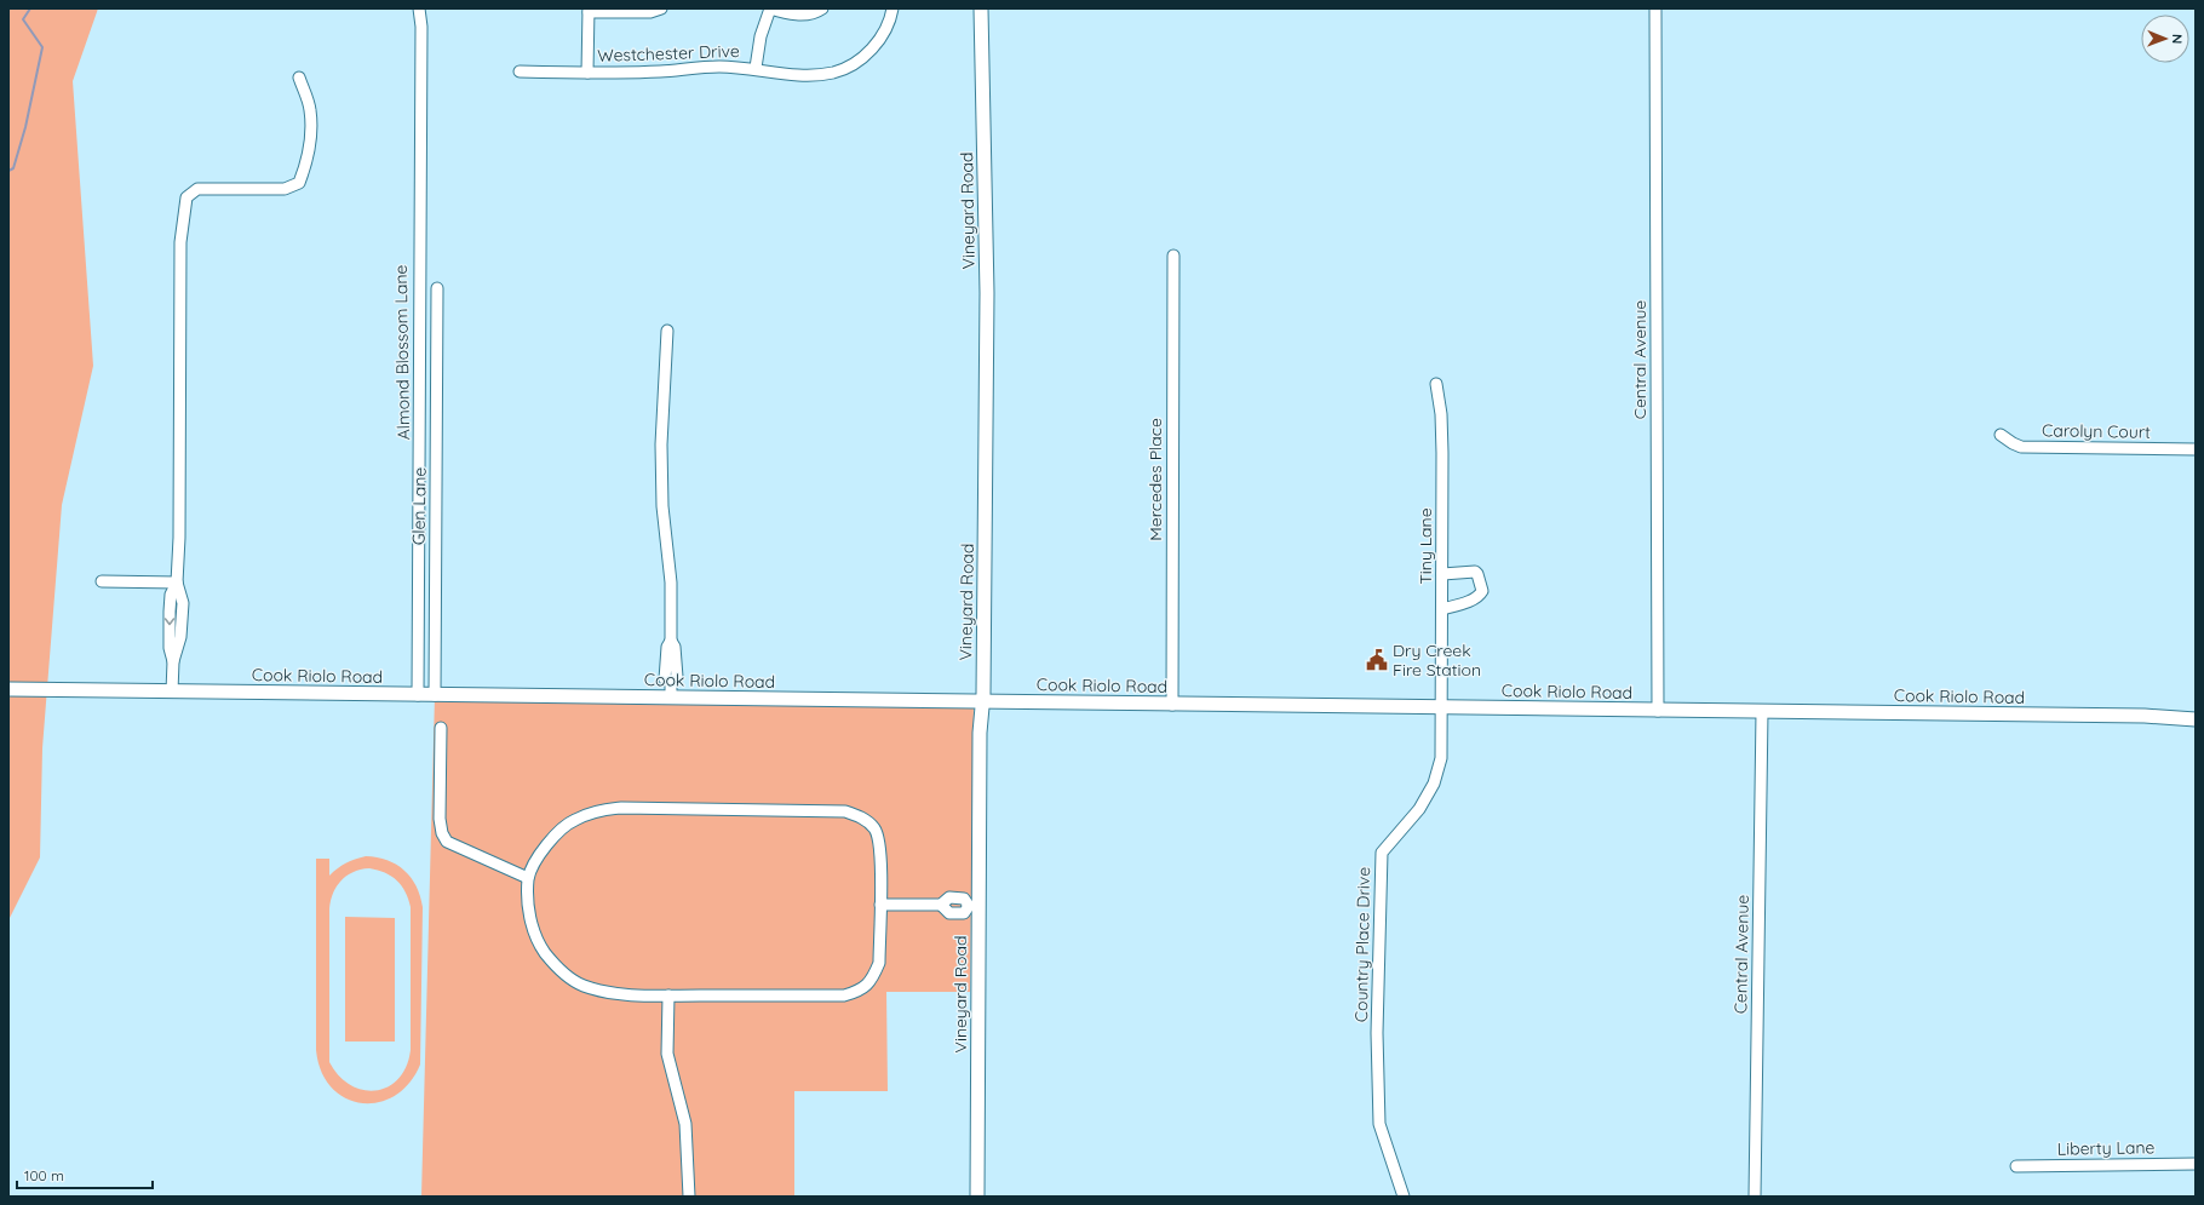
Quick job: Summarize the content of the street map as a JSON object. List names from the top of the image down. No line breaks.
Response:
{"streets":{"street":["Westchester Drive","Vineyard Road","Almond Blossom Lane","Central Avenue","Carolyn Court","Mercedes Place","Glen Lane","Tiny Lane","Cook Riolo Road","Country Place Drive","Liberty Lane"]},"crossings":[["Vineyard Road","Cook Riolo Road"],["Almond Blossom Lane","Cook Riolo Road"],["Central Avenue","Cook Riolo Road"],["Mercedes Place","Cook Riolo Road"],["Glen Lane","Cook Riolo Road"],["Tiny Lane","Cook Riolo Road"],["Tiny Lane","Country Place Drive"],["Cook Riolo Road","Country Place Drive"]],"places":{"public building":["Dry Creek Fire Station"]},"scale_bar":"100 m","north":"right"}
